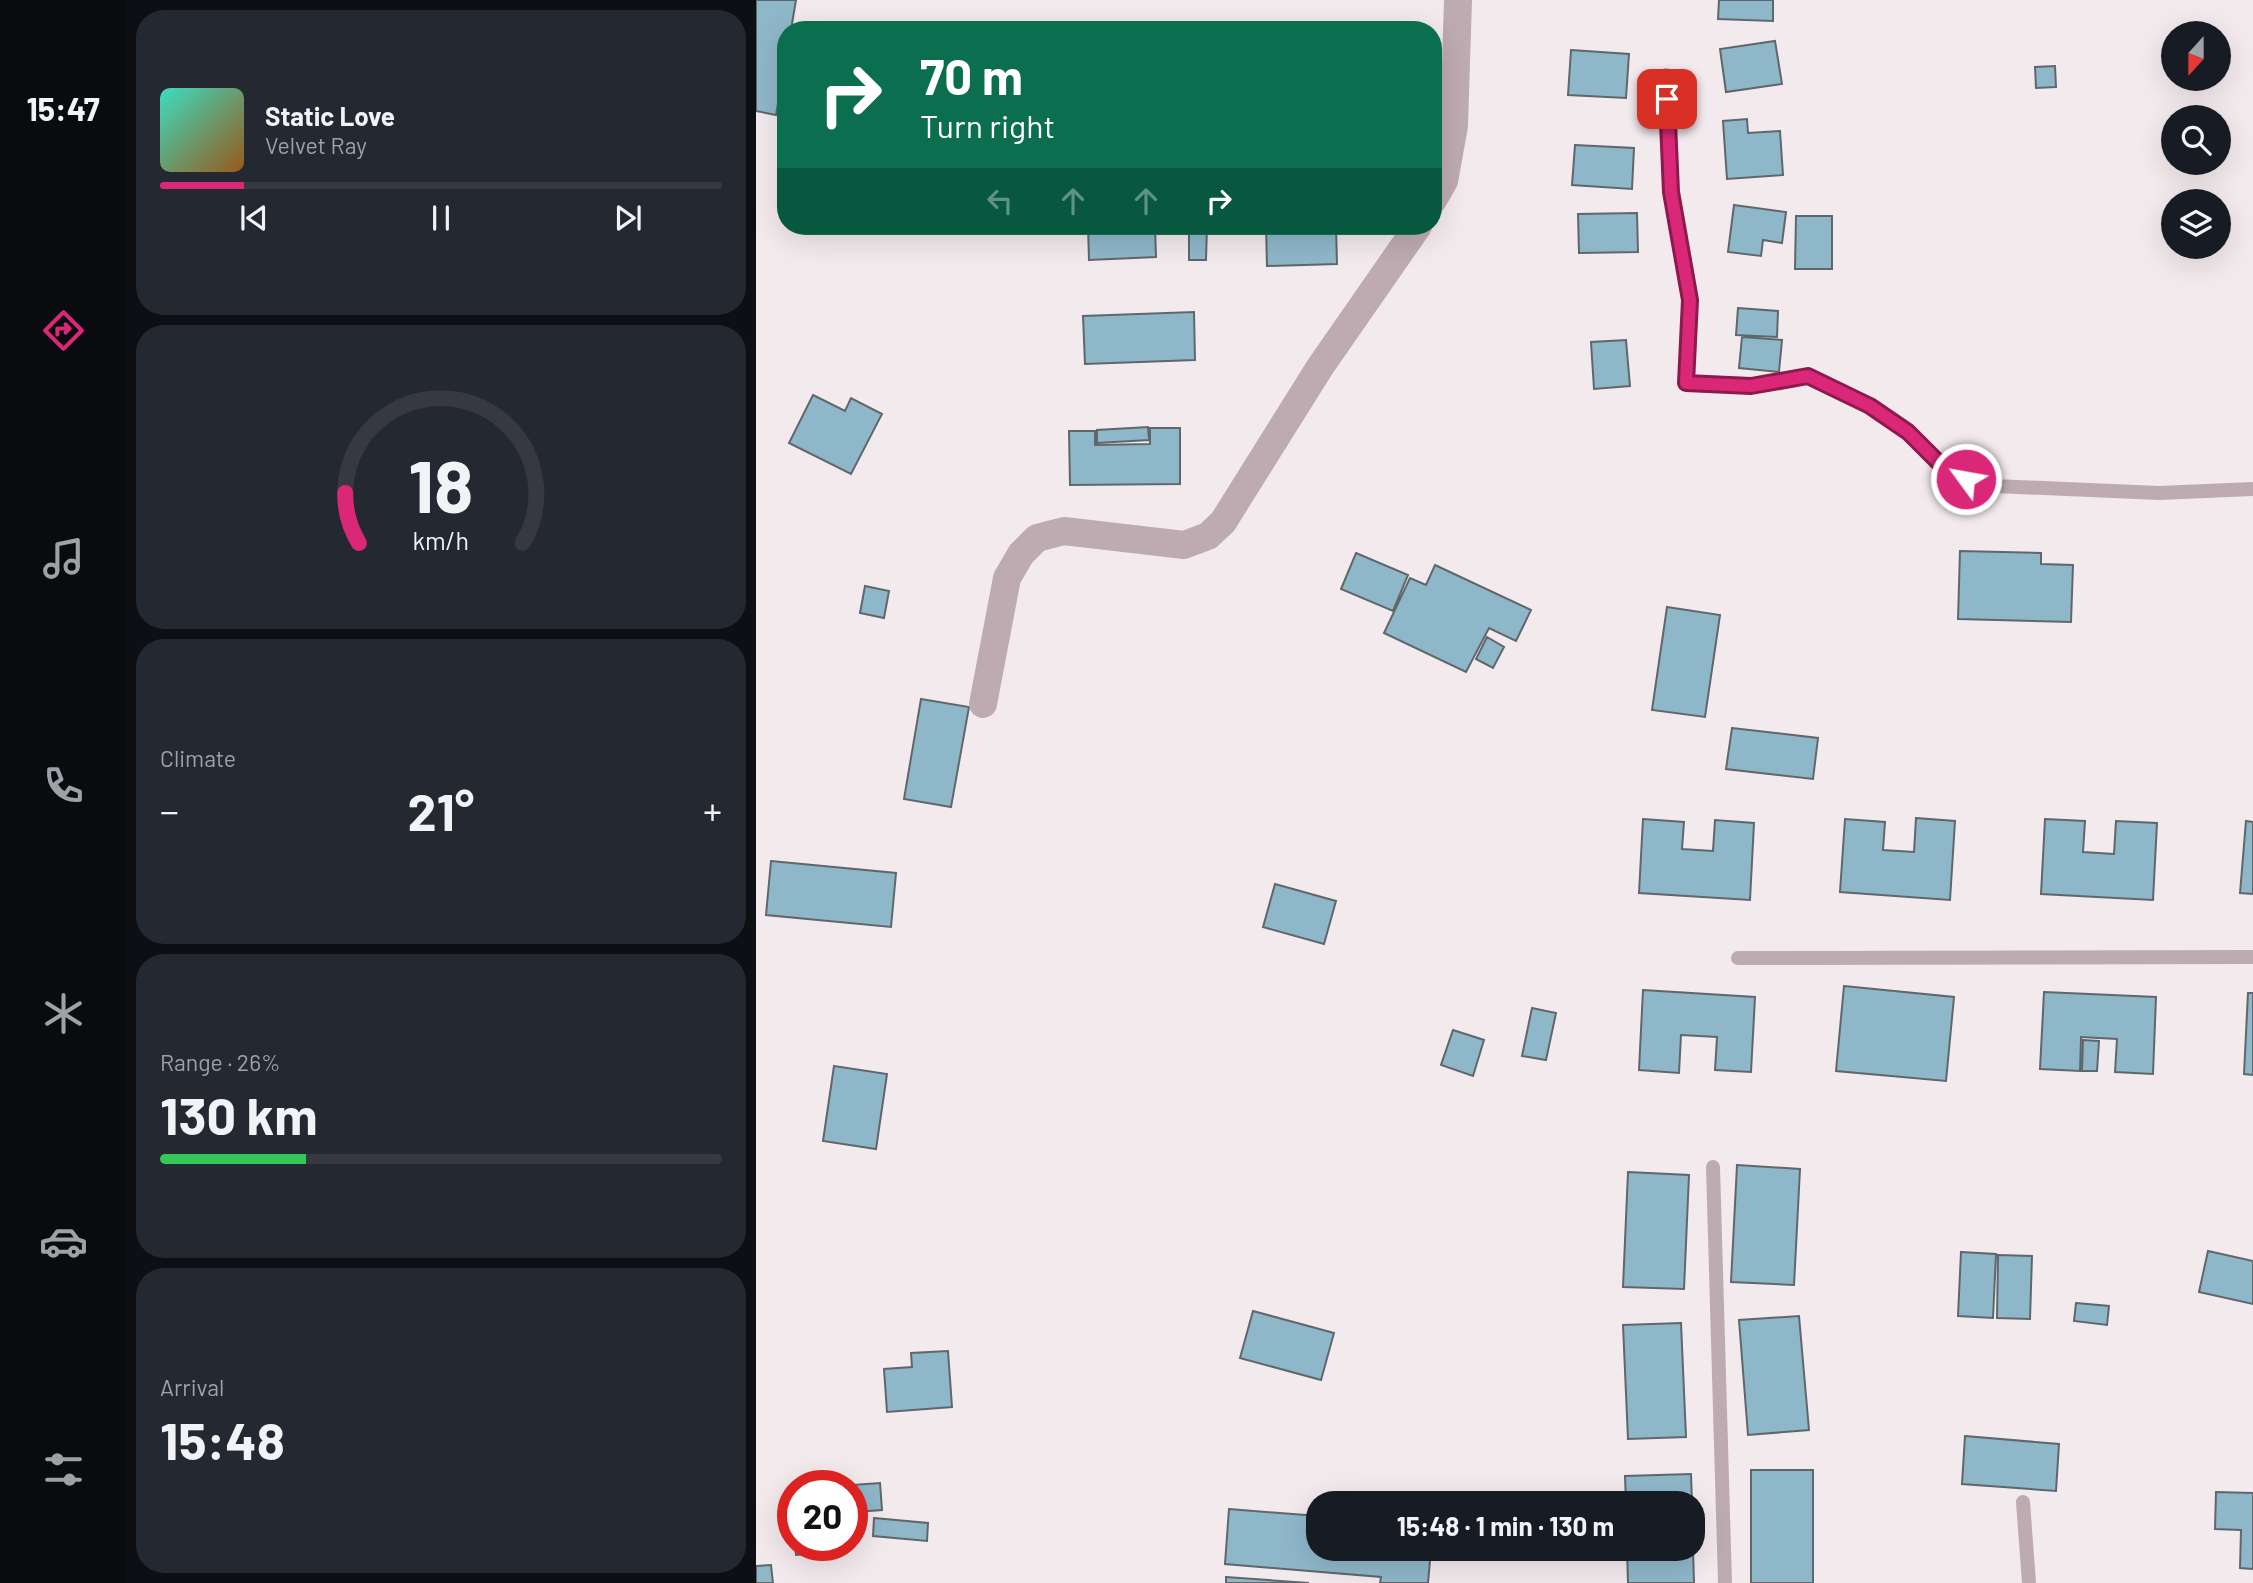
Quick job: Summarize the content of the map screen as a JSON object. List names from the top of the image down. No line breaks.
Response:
{"north":"bottom","page":{"tabs":"15:47","turn":["70 m","Turn right"],"song":["Static Love","Velvet Ray"],"tile":["Climate",["Range · 26%","130 km"],["Arrival","15:48"]],"heat":["−","21°","+"],"limit":"20","trip":"15:48 · 1 min · 130 m","gauge":["18","km/h"]}}
